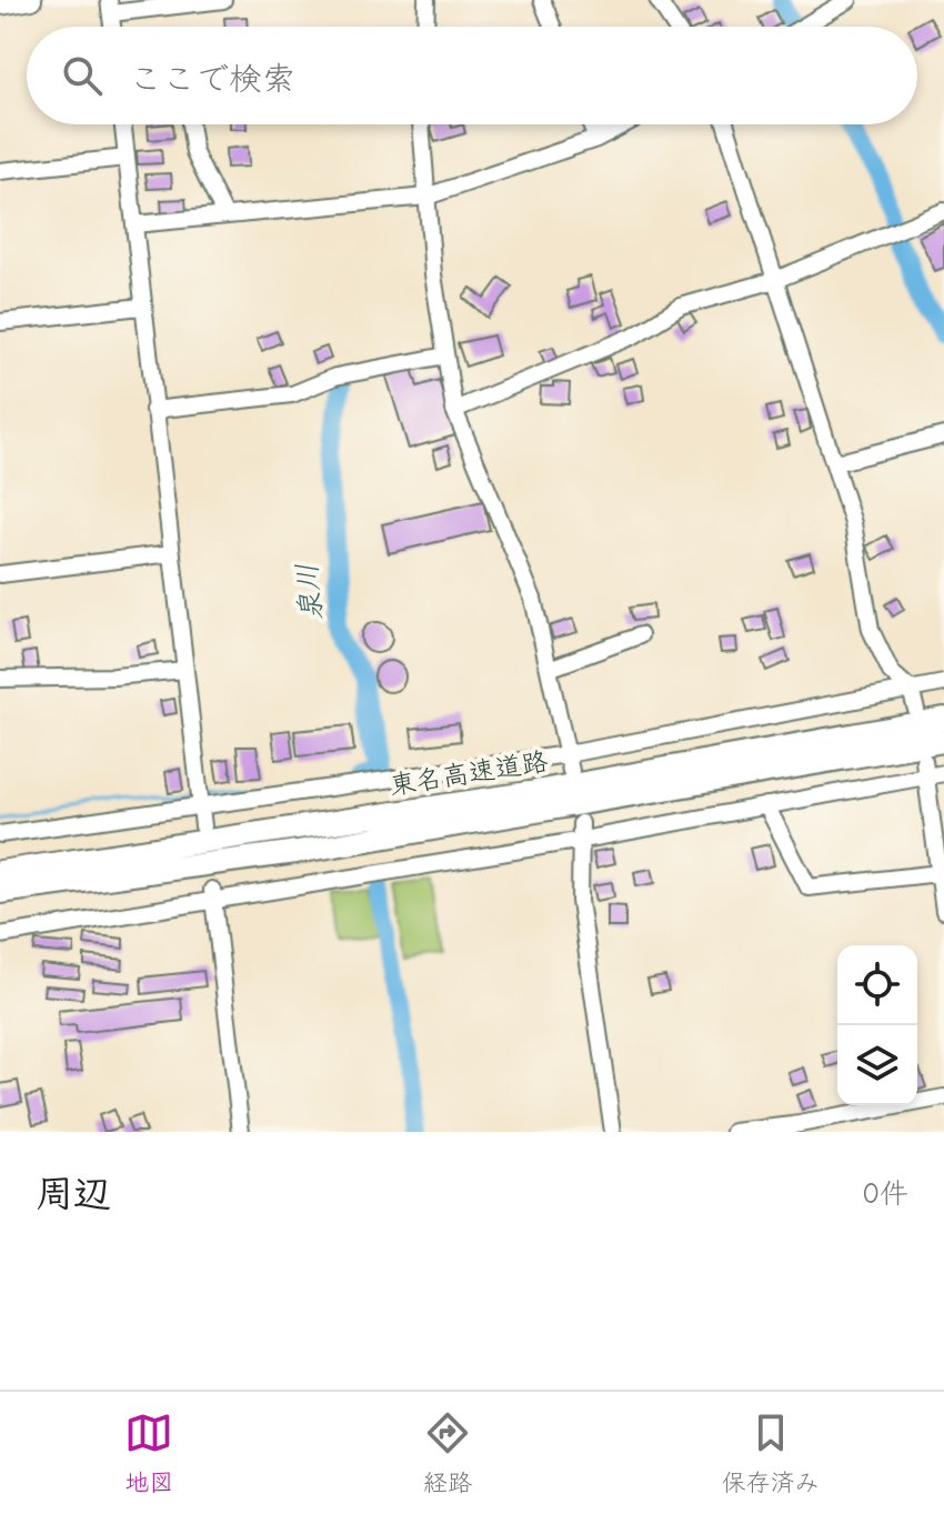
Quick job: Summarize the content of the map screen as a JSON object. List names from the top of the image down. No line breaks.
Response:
{"streets":{"highway":["東名高速道路"]},"water":["泉川"],"page":{"search":"ここで検索","heading":["周辺","0件"],"nav":["地図","経路","保存済み"]}}
